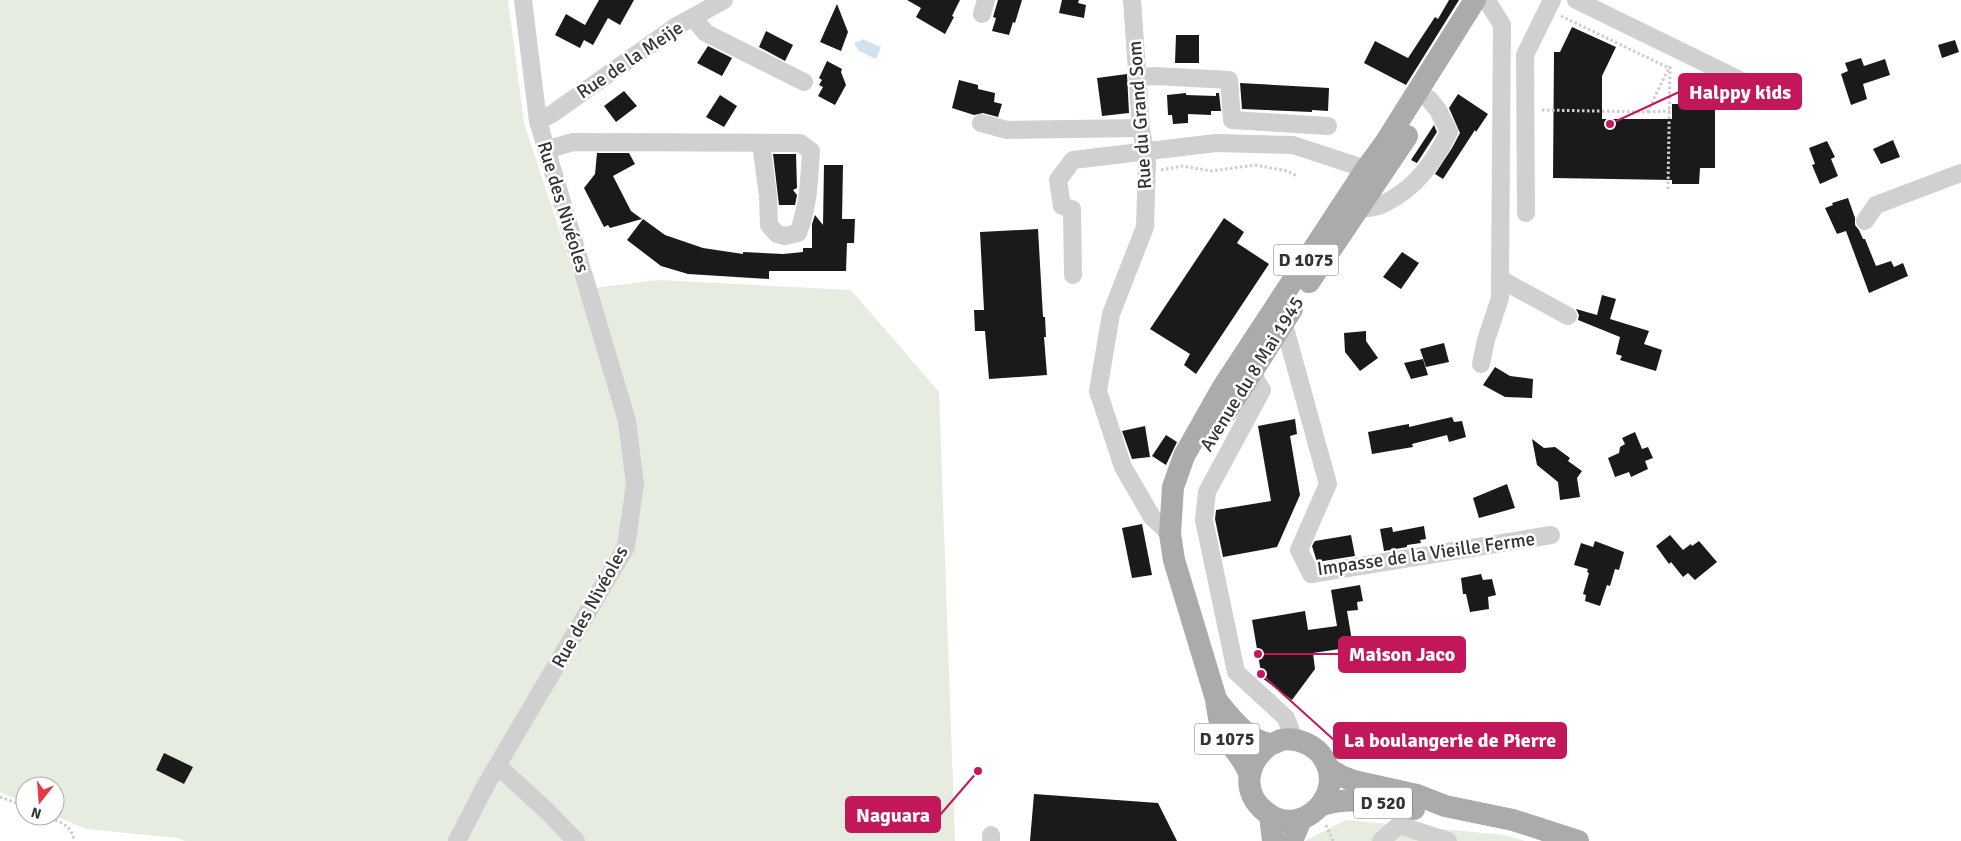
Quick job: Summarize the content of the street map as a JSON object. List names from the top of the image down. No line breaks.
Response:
{"streets":{"main road":["D 1075","Avenue du 8 Mai 1945","D 520"],"street":["Rue de la Meije","Rue du Grand Som","Rue des Nivéoles","Impasse de la Vieille Ferme"]},"crossings":[["Rue de la Meije","Rue des Nivéoles"],["Rue du Grand Som","Avenue du 8 Mai 1945"],["D 1075","Avenue du 8 Mai 1945"],["D 1075","D 520"],["Avenue du 8 Mai 1945","Impasse de la Vieille Ferme"]],"places":["Halppy kids","Maison Jaco","La boulangerie de Pierre","Naguara"],"north":"bottom"}
